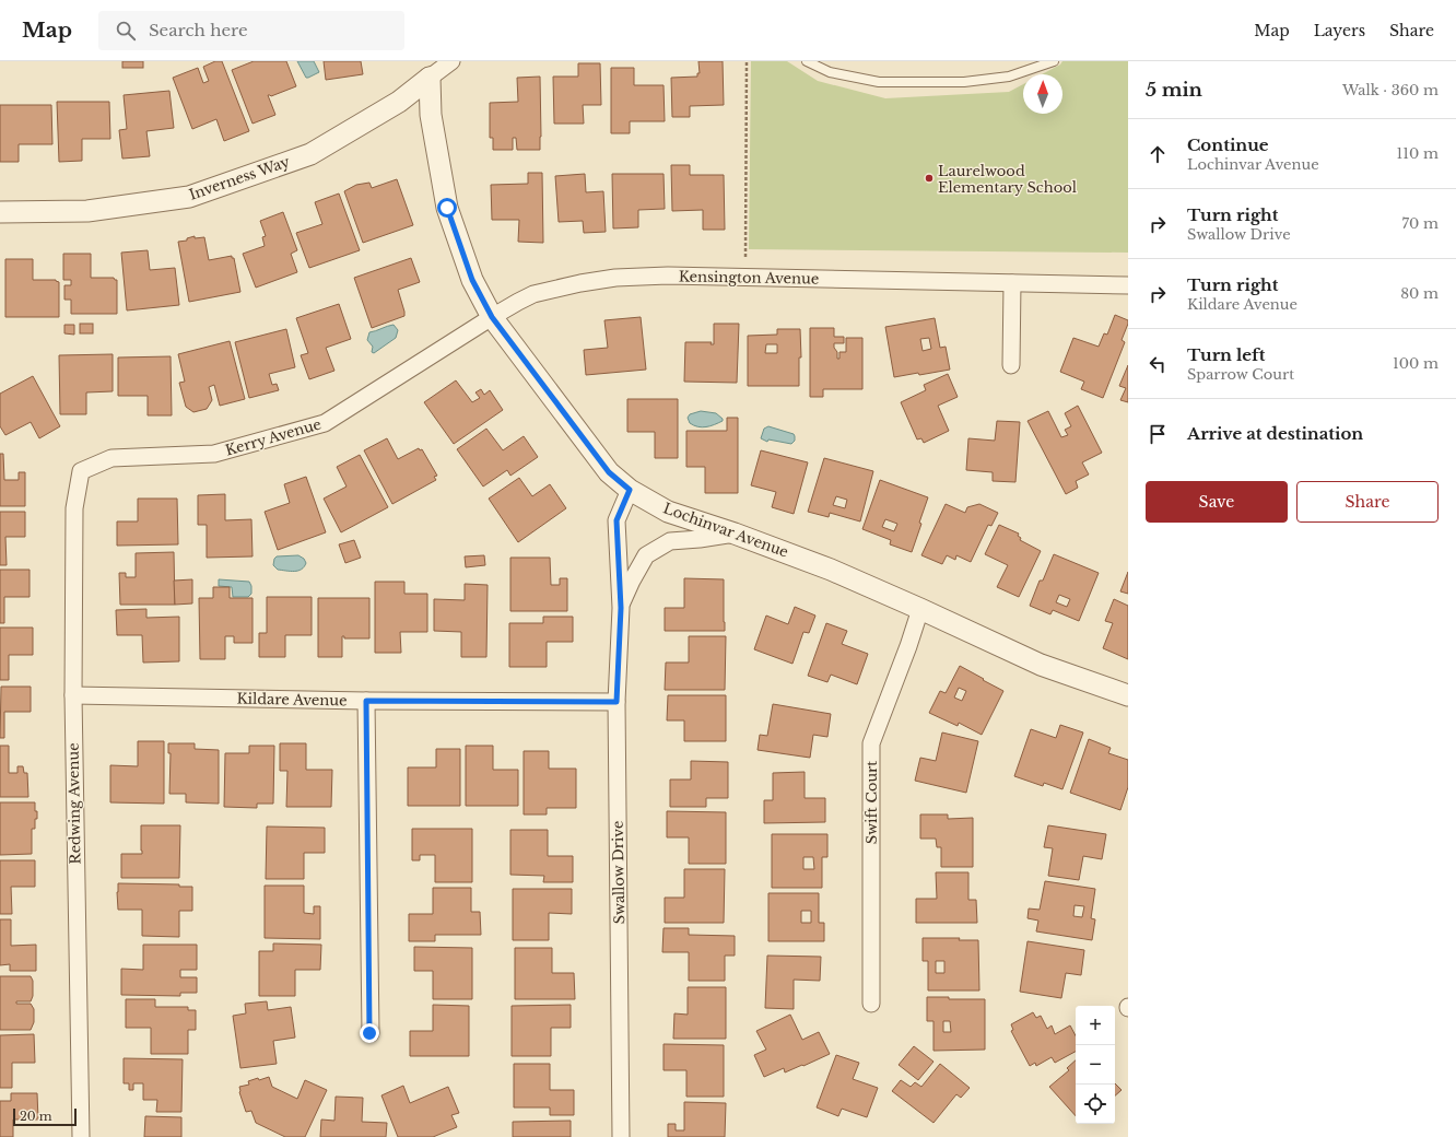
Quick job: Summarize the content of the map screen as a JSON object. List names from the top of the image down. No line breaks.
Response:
{"streets":{"street":["Inverness Way","Kensington Avenue","Kerry Avenue","Lochinvar Avenue","Kildare Avenue","Swift Court","Redwing Avenue","Swallow Drive"]},"crossings":[["Inverness Way","Lochinvar Avenue"],["Kensington Avenue","Kerry Avenue"],["Kensington Avenue","Lochinvar Avenue"],["Kerry Avenue","Lochinvar Avenue"],["Kerry Avenue","Redwing Avenue"],["Lochinvar Avenue","Swift Court"],["Lochinvar Avenue","Swallow Drive"],["Kildare Avenue","Redwing Avenue"],["Kildare Avenue","Swallow Drive"]],"places":["Laurelwood Elementary School"],"scale_bar":"20 m","north":"top","page":{"header":"Map","search":"Search here","nav":["Map","Layers","Share"],"heading":["5 min","Walk · 360 m"],"list":[["Continue","Lochinvar Avenue","110 m"],["Turn right","Swallow Drive","70 m"],["Turn right","Kildare Avenue","80 m"],["Turn left","Sparrow Court","100 m"],"Arrive at destination"],"buttons":["Save","Share"],"map_buttons":["+","−"],"scale":"20 m"}}
